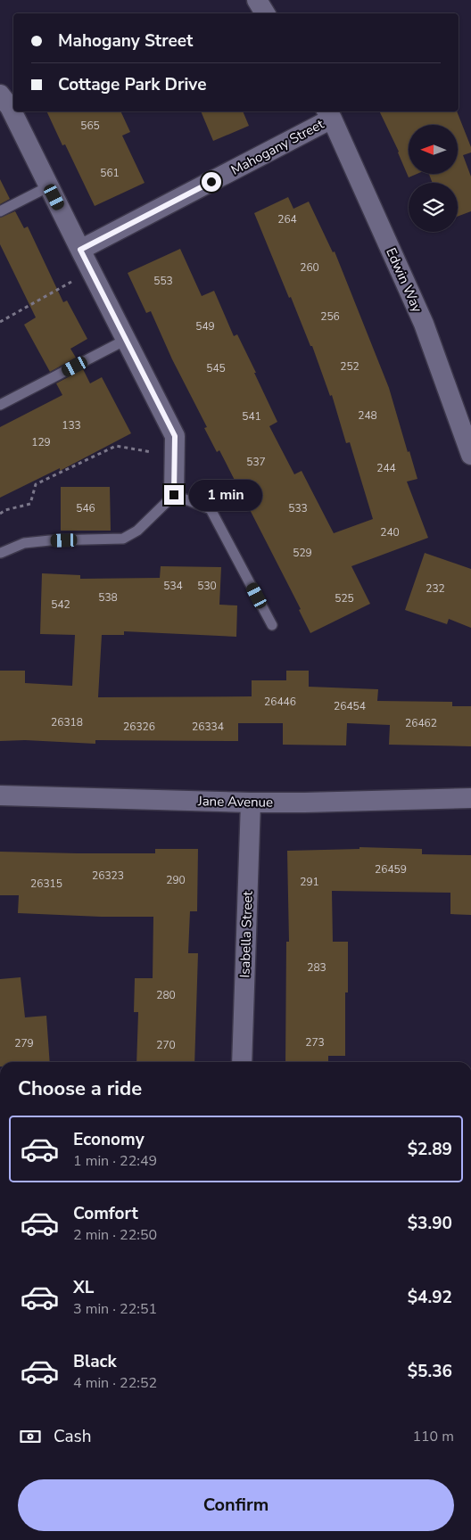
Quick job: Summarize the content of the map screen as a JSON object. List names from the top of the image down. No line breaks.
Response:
{"streets":{"street":["Mahogany Street","Edwin Way","Jane Avenue","Isabella Street"]},"crossings":[["Mahogany Street","Edwin Way"],["Jane Avenue","Isabella Street"]],"house_numbers":["565","561","264","260","553","256","549","252","545","248","541","133","129","537","244","546","533","240","529","534","530","232","538","525","542","26446","26454","26318","26462","26326","26334","26459","26323","290","291","26315","283","280","273","279","270"],"north":"left","page":{"banner":["Mahogany Street","Cottage Park Drive"],"bubble":"1 min","heading":"Choose a ride","list":[{"name":"Economy","note":"1 min · 22:49","value":"$2.89"},{"name":"Comfort","note":"2 min · 22:50","value":"$3.90"},{"name":"XL","note":"3 min · 22:51","value":"$4.92"},{"name":"Black","note":"4 min · 22:52","value":"$5.36"}],"pay":["Cash","110 m"],"buttons":"Confirm"}}
